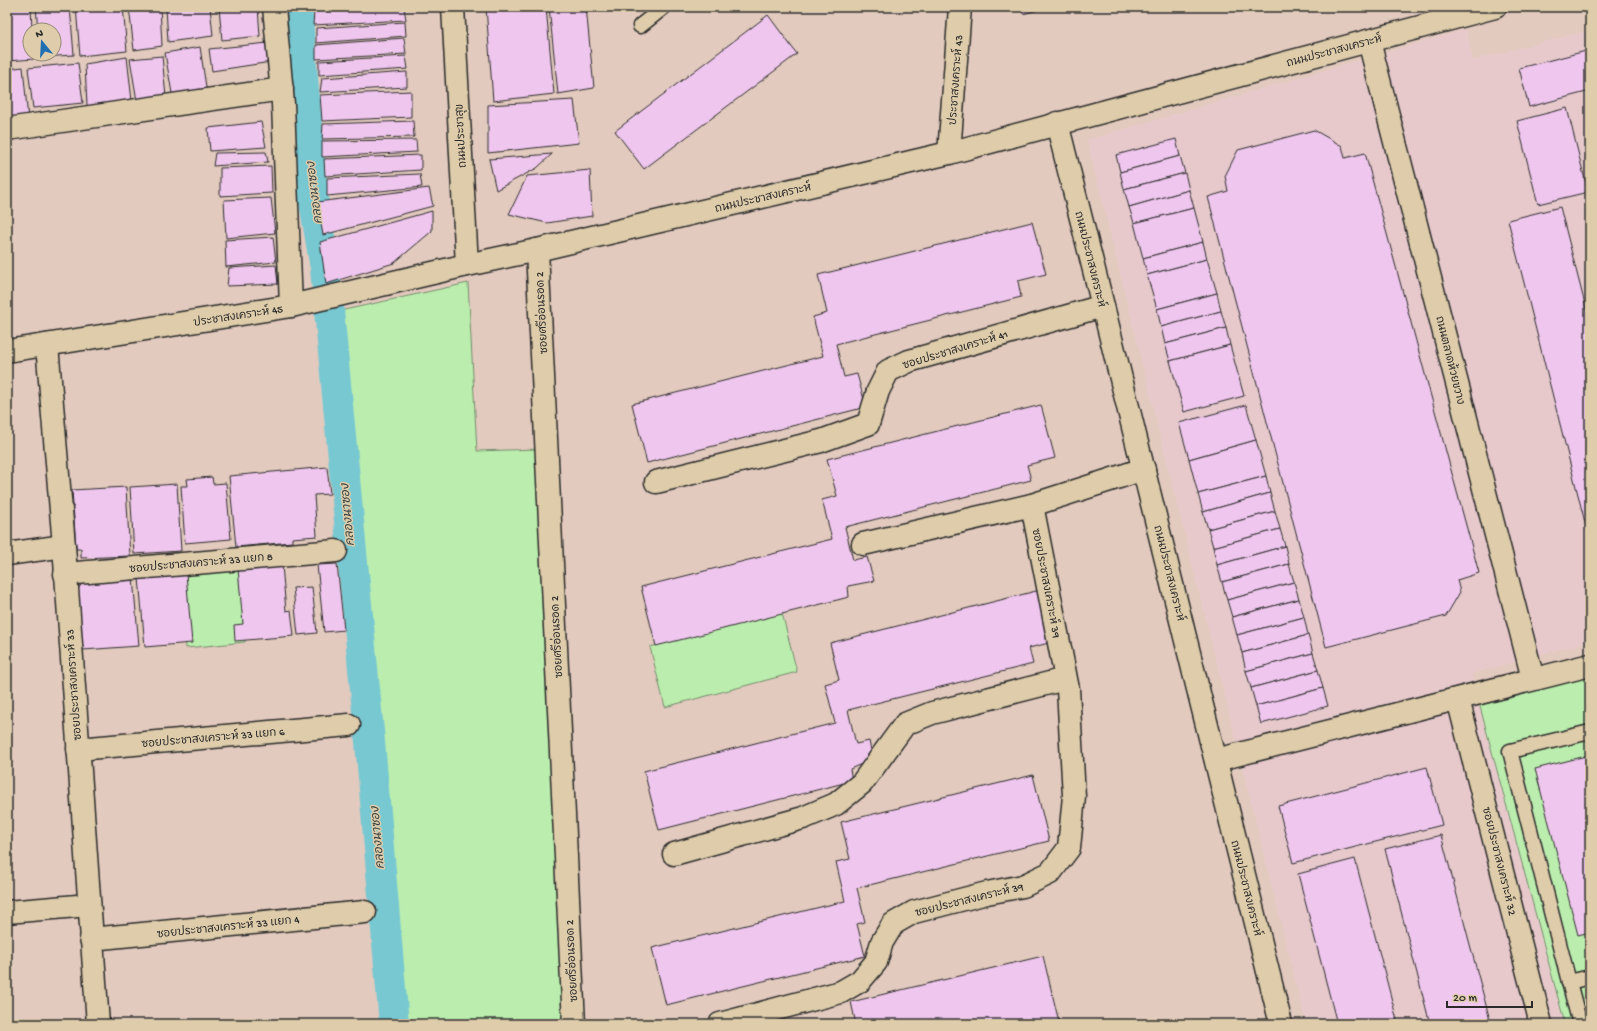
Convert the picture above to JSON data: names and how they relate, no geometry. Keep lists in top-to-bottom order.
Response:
{
  "streets": {
    "street": [
      "ถนนประชาสงเคราะห์",
      "ประชาสงเคราะห์ 43",
      "ถนนประชาสุข",
      "ซอยศรีอ่อนรอด 2",
      "ประชาสงเคราะห์ 45",
      "ซอยประชาสงเคราะห์ 41",
      "ถนนตลาดห้วยขวาง",
      "ซอยประชาสงเคราะห์ 33 แยก 8",
      "ซอยประชาสงเคราะห์ 39",
      "ซอยประชาสงเคราะห์ 33",
      "ซอยประชาสงเคราะห์ 33 แยก 6",
      "ซอยประชาสงเคราะห์ 32",
      "ซอยประชาสงเคราะห์ 33 แยก 4"
    ]
  },
  "crossings": [
    ["ถนนประชาสงเคราะห์", "ประชาสงเคราะห์ 43"],
    ["ถนนประชาสงเคราะห์", "ถนนประชาสุข"],
    ["ถนนประชาสงเคราะห์", "ซอยศรีอ่อนรอด 2"],
    ["ถนนประชาสงเคราะห์", "ประชาสงเคราะห์ 45"],
    ["ถนนประชาสงเคราะห์", "ซอยประชาสงเคราะห์ 41"],
    ["ถนนประชาสงเคราะห์", "ถนนตลาดห้วยขวาง"],
    ["ถนนประชาสุข", "ประชาสงเคราะห์ 45"],
    ["ประชาสงเคราะห์ 45", "ซอยประชาสงเคราะห์ 33"],
    ["ซอยประชาสงเคราะห์ 33 แยก 8", "ซอยประชาสงเคราะห์ 33"],
    ["ซอยประชาสงเคราะห์ 33", "ซอยประชาสงเคราะห์ 33 แยก 6"],
    ["ซอยประชาสงเคราะห์ 33", "ซอยประชาสงเคราะห์ 33 แยก 4"]
  ],
  "water": ["คลองนาซอง"],
  "scale_bar": "20 m",
  "north": "top"
}
